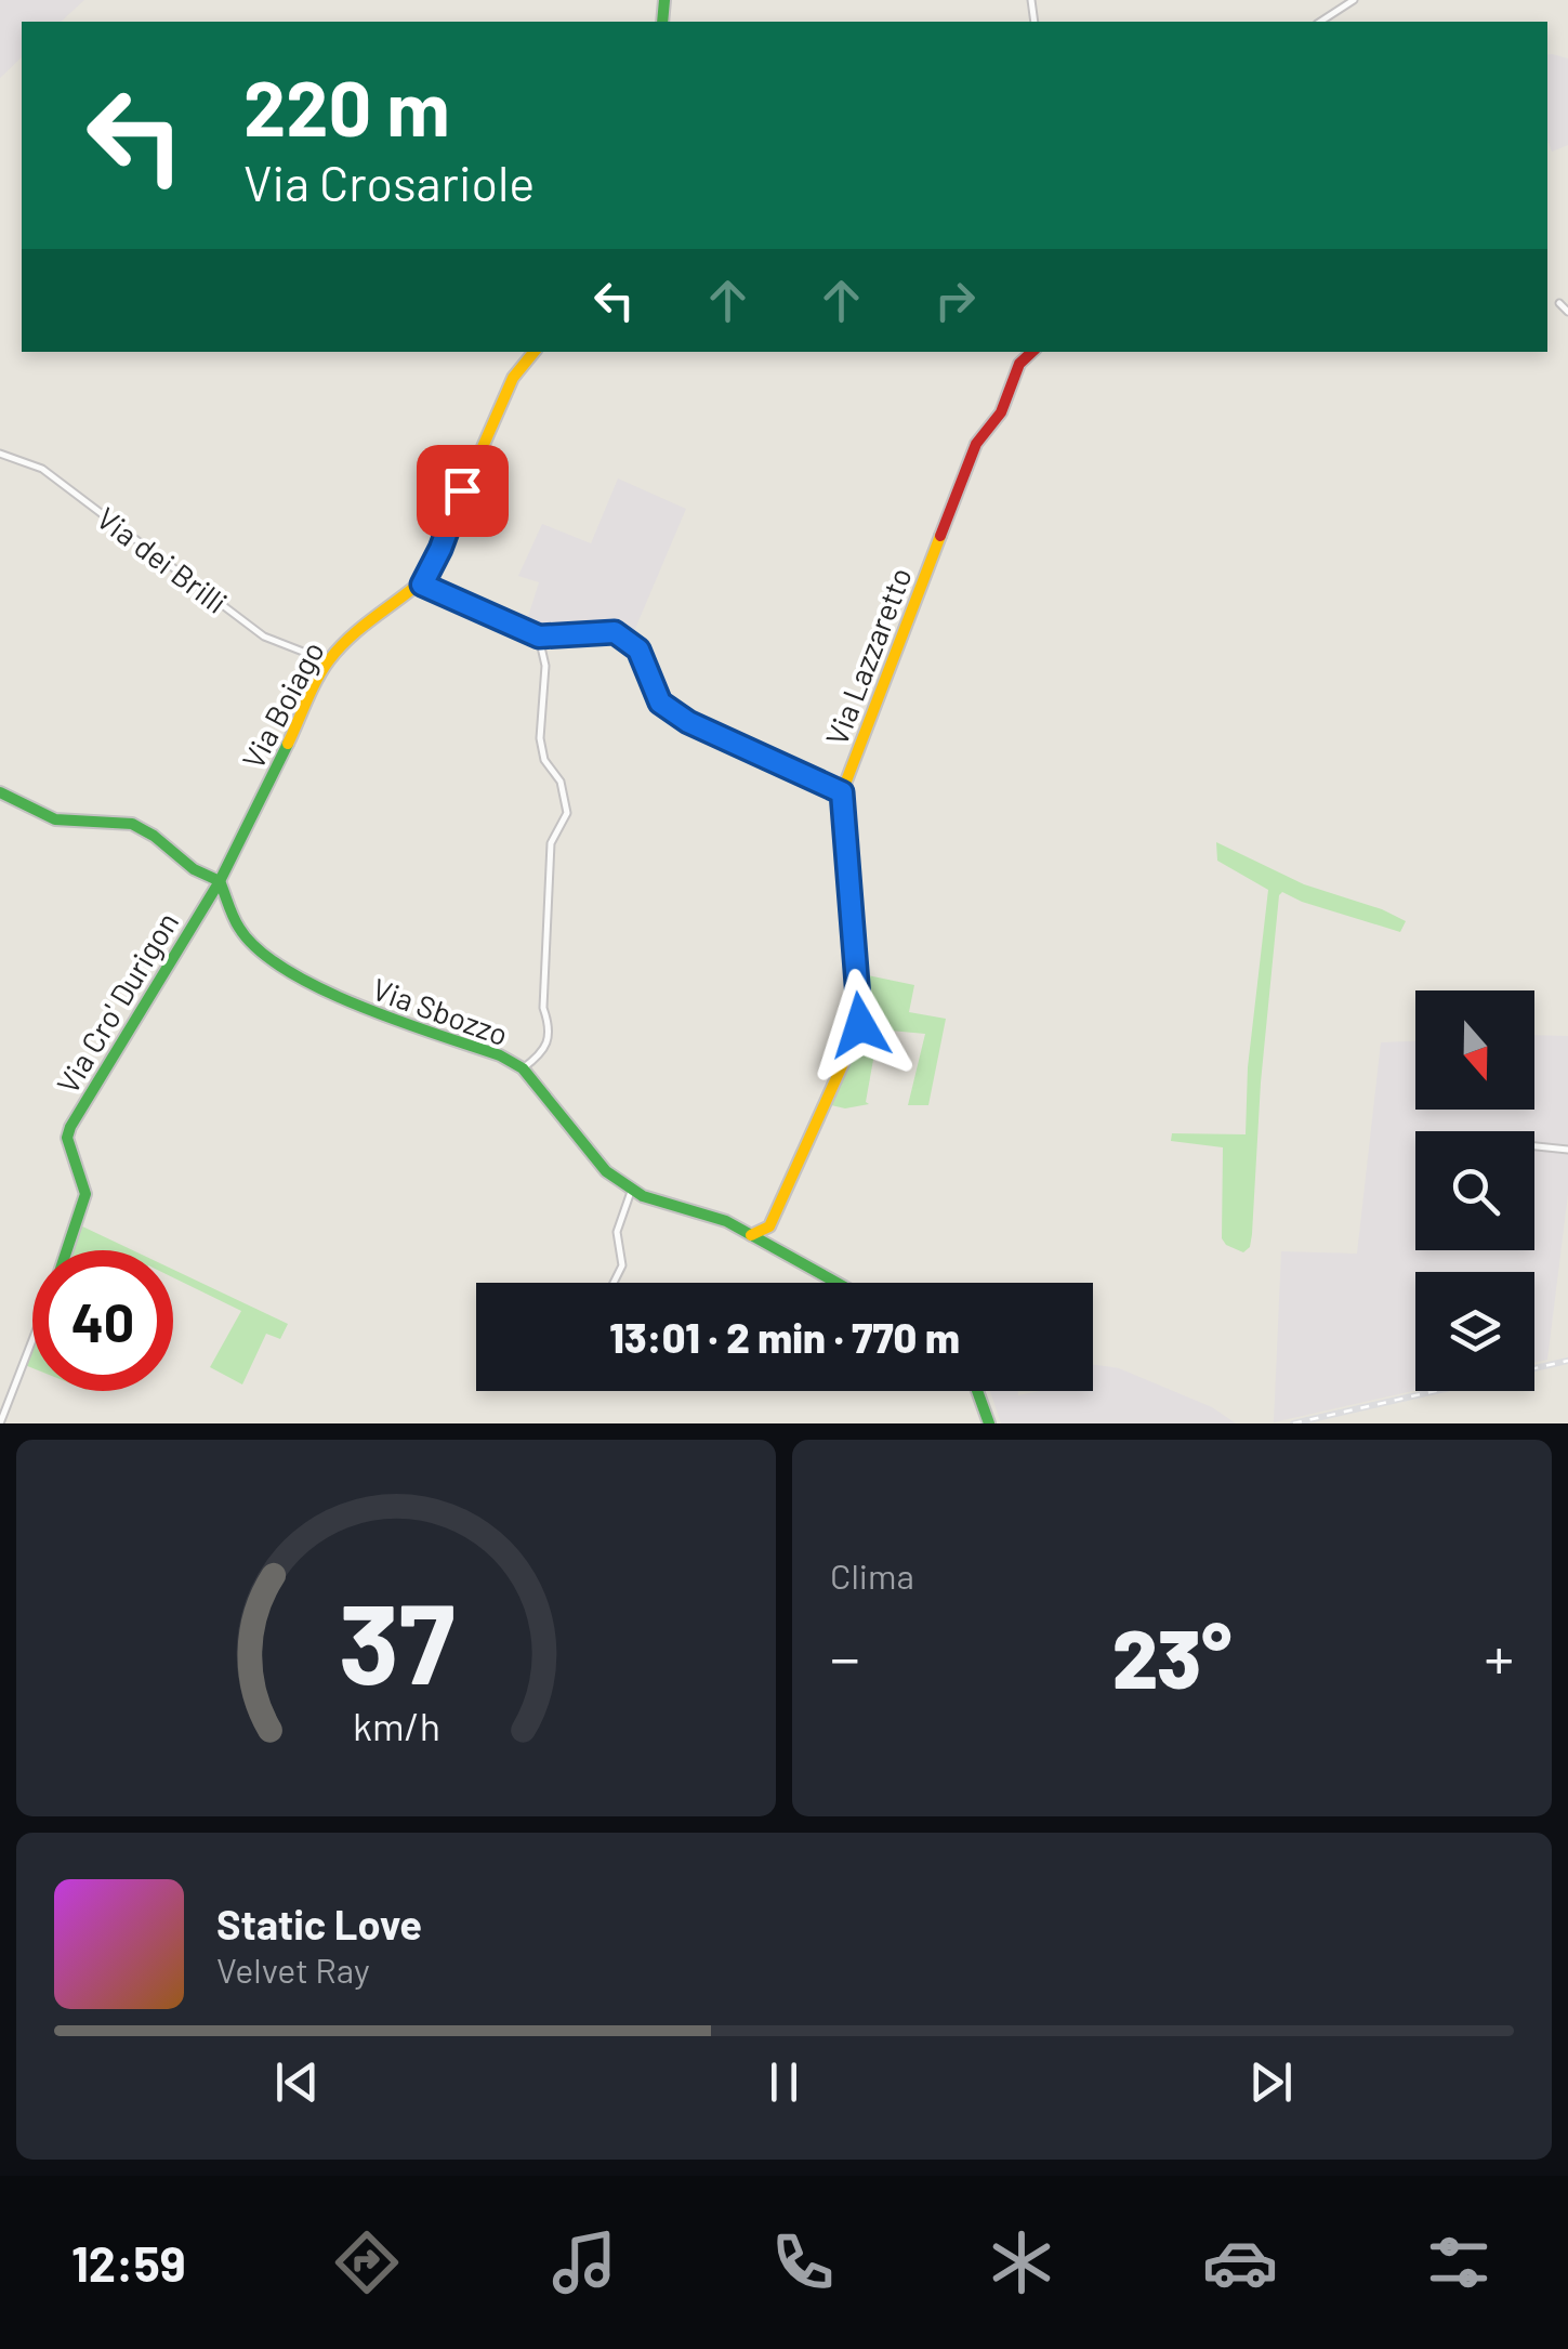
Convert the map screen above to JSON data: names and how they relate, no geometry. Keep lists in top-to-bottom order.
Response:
{
  "streets": {
    "street": [
      "Via dei Brilli",
      "Via Lazzaretto",
      "Via Boiago",
      "Via Cro' Durigon",
      "Via Sbozzo"
    ]
  },
  "crossings": [
    ["Via dei Brilli", "Via Boiago"],
    ["Via Boiago", "Via Cro' Durigon"],
    ["Via Boiago", "Via Sbozzo"],
    ["Via Cro' Durigon", "Via Sbozzo"]
  ],
  "north": "bottom",
  "page": {
    "turn": ["220 m", "Via Crosariole"],
    "limit": "40",
    "trip": "13:01 · 2 min · 770 m",
    "tile": "Clima",
    "heat": ["−", "23°", "+"],
    "song": ["Static Love", "Velvet Ray"],
    "tabs": "12:59",
    "gauge": ["37", "km/h"]
  }
}
